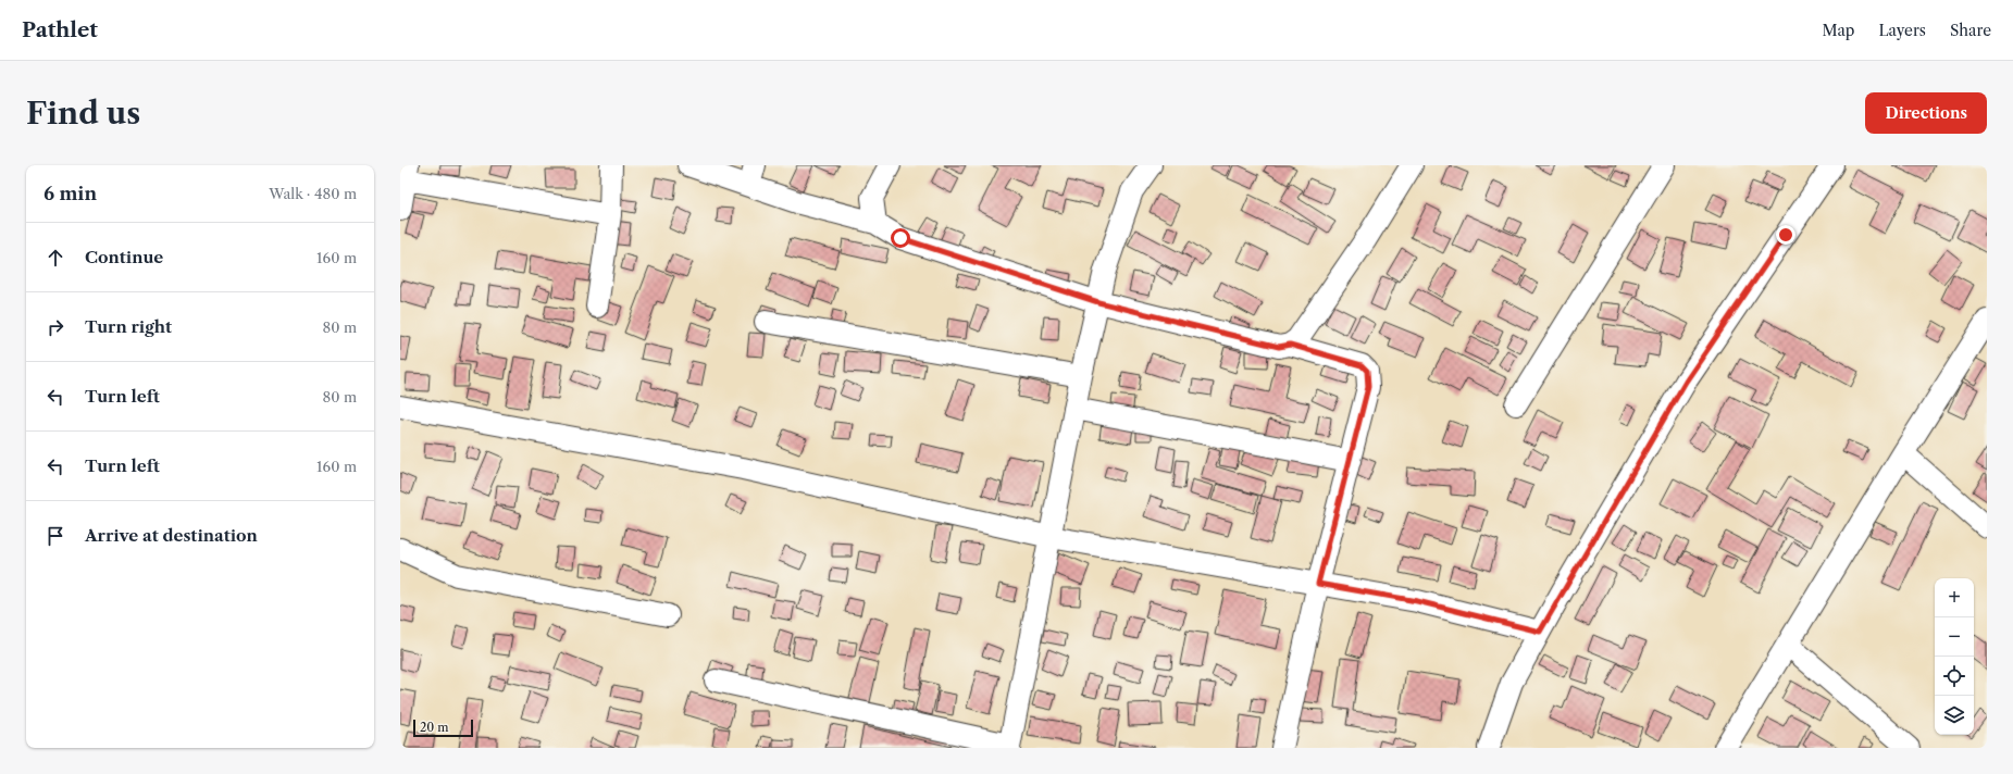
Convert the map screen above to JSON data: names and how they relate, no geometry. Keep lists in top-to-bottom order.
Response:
{
  "scale_bar": "20 m",
  "page": {
    "header": "Pathlet",
    "nav": ["Map", "Layers", "Share"],
    "buttons": "Directions",
    "title": "Find us",
    "heading": ["6 min", "Walk · 480 m"],
    "list": [
      ["Continue", "160 m"],
      ["Turn right", "80 m"],
      ["Turn left", "80 m"],
      ["Turn left", "160 m"],
      "Arrive at destination"
    ],
    "map_buttons": ["+", "−"],
    "scale": "20 m"
  }
}
